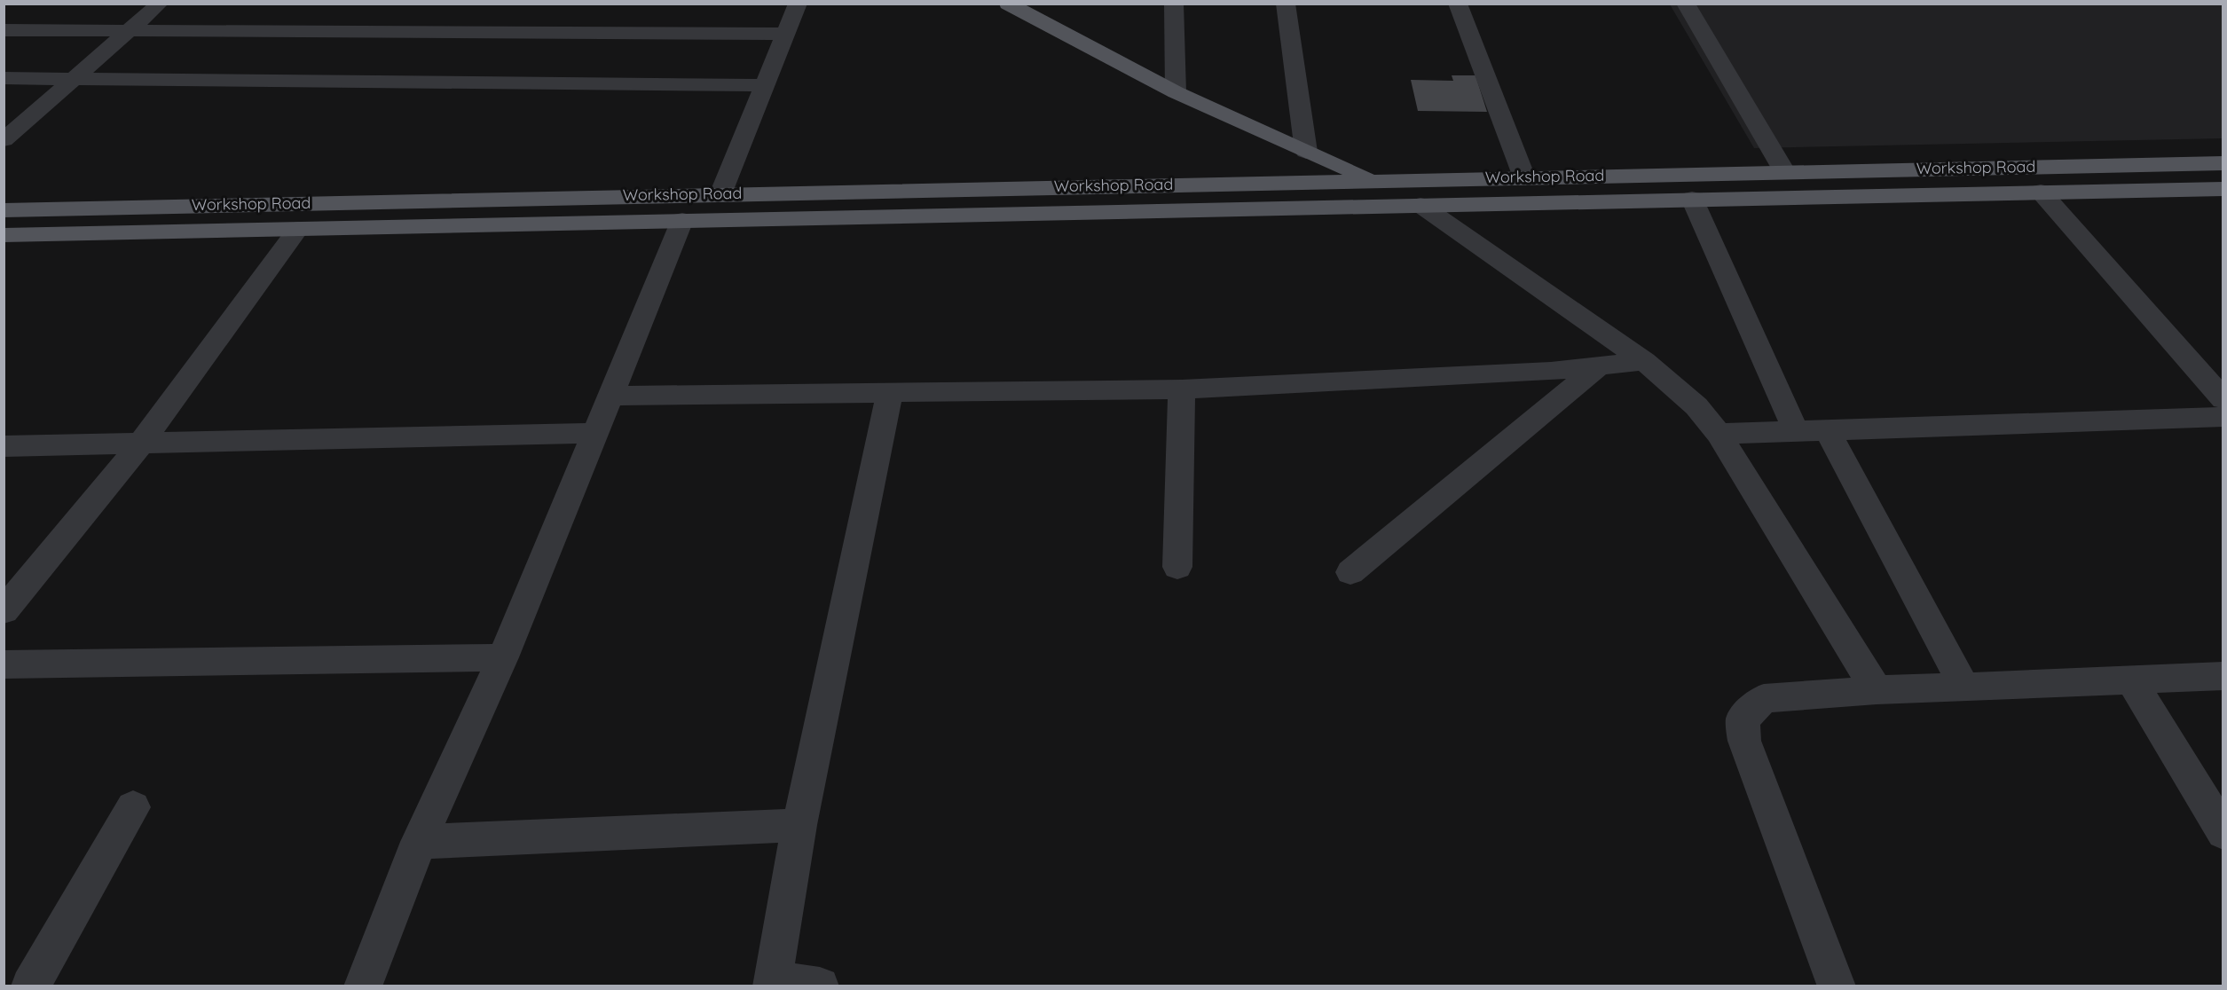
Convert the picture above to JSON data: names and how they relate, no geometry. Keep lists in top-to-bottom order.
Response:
{
  "streets": {
    "main road": ["Workshop Road"]
  }
}
